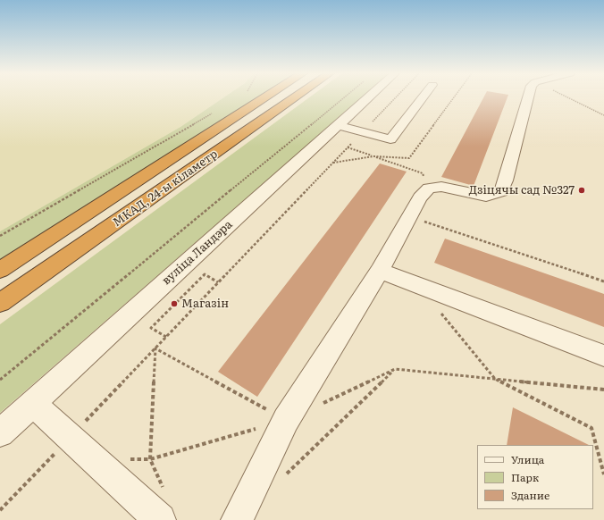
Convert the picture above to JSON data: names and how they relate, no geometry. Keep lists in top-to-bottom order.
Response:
{
  "streets": {
    "highway": ["МКАД, 24-ы кіламетр"],
    "street": ["вуліца Ландэра"]
  },
  "places": ["Дзіцячы сад №327", "Магазін"],
  "legend": ["Улица", "Парк", "Здание"]
}
